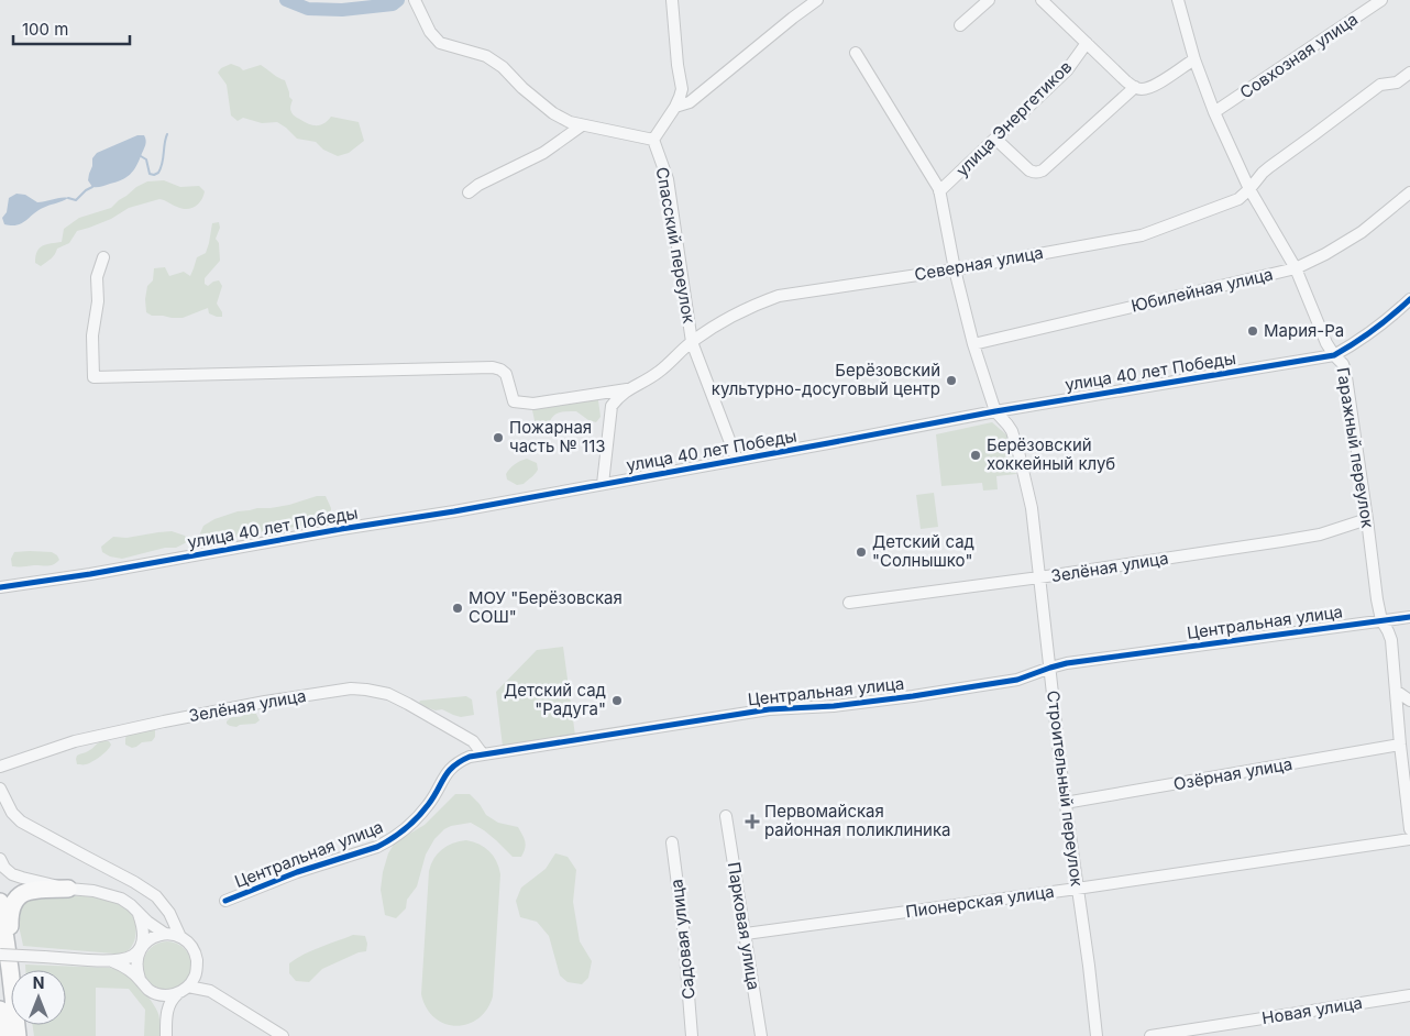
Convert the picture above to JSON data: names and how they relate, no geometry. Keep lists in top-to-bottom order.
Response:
{
  "streets": {
    "street": [
      "Совхозная улица",
      "улица Энергетиков",
      "Спасский переулок",
      "Северная улица",
      "Юбилейная улица",
      "улица 40 лет Победы",
      "Гаражный переулок",
      "Зелёная улица",
      "Центральная улица",
      "Озёрная улица",
      "Строительный переулок",
      "Пионерская улица",
      "Парковая улица",
      "Садовая улица",
      "Новая улица"
    ]
  },
  "crossings": [
    ["Совхозная улица", "Гаражный переулок"],
    ["улица Энергетиков", "Строительный переулок"],
    ["Спасский переулок", "Северная улица"],
    ["Спасский переулок", "улица 40 лет Победы"],
    ["Северная улица", "улица 40 лет Победы"],
    ["Северная улица", "Гаражный переулок"],
    ["Северная улица", "Строительный переулок"],
    ["Юбилейная улица", "Гаражный переулок"],
    ["Юбилейная улица", "Строительный переулок"],
    ["улица 40 лет Победы", "Гаражный переулок"],
    ["улица 40 лет Победы", "Строительный переулок"],
    ["Гаражный переулок", "Зелёная улица"],
    ["Гаражный переулок", "Центральная улица"],
    ["Гаражный переулок", "Озёрная улица"],
    ["Зелёная улица", "Центральная улица"],
    ["Зелёная улица", "Строительный переулок"],
    ["Центральная улица", "Строительный переулок"],
    ["Озёрная улица", "Строительный переулок"],
    ["Строительный переулок", "Пионерская улица"],
    ["Пионерская улица", "Парковая улица"]
  ],
  "places": {
    "other": [
      "Мария-Ра",
      "Берёзовский культурно-досуговый центр",
      "Пожарная часть № 113",
      "Берёзовский хоккейный клуб",
      "Детский сад \"Солнышко\"",
      "МОУ \"Берёзовская СОШ\"",
      "Детский сад \"Радуга\""
    ],
    "health": ["Первомайская районная поликлиника"]
  },
  "scale_bar": "100 m",
  "north": "top"
}
